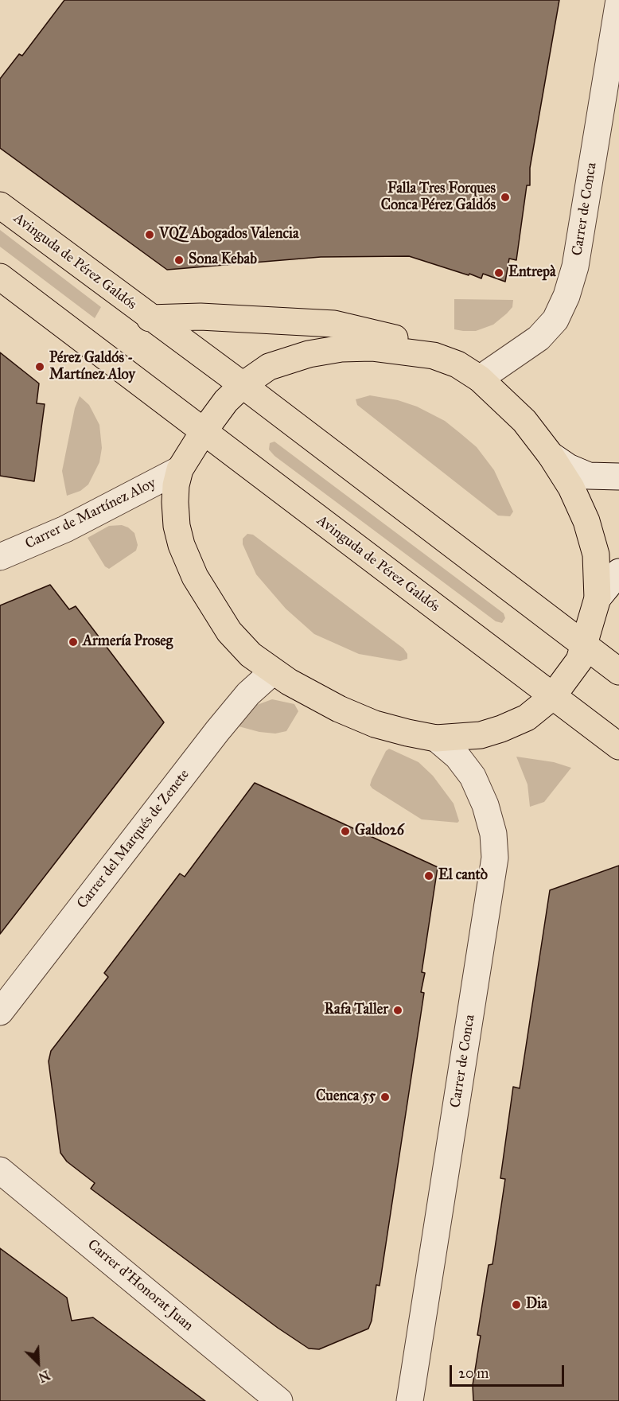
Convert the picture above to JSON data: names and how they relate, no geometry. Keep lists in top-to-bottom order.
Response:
{
  "streets": {
    "main road": ["Avinguda de Pérez Galdós"],
    "street": [
      "Carrer de Conca",
      "Carrer de Martínez Aloy",
      "Carrer del Marqués de Zenete",
      "Carrer d'Honorat Juan"
    ]
  },
  "crossings": [
    ["Carrer de Conca", "Avinguda de Pérez Galdós"],
    ["Avinguda de Pérez Galdós", "Carrer de Martínez Aloy"],
    ["Avinguda de Pérez Galdós", "Carrer del Marqués de Zenete"]
  ],
  "places": [
    "Falla Tres Forques Conca Pérez Galdós",
    "VQZ Abogados Valencia",
    "Sona Kebab",
    "Entrepà",
    "Pérez Galdós - Martínez Aloy",
    "Armería Proseg",
    "Galdo26",
    "El cantò",
    "Rafa Taller",
    "Cuenca 55",
    "Dia"
  ],
  "scale_bar": "20 m",
  "north": "bottom right"
}
